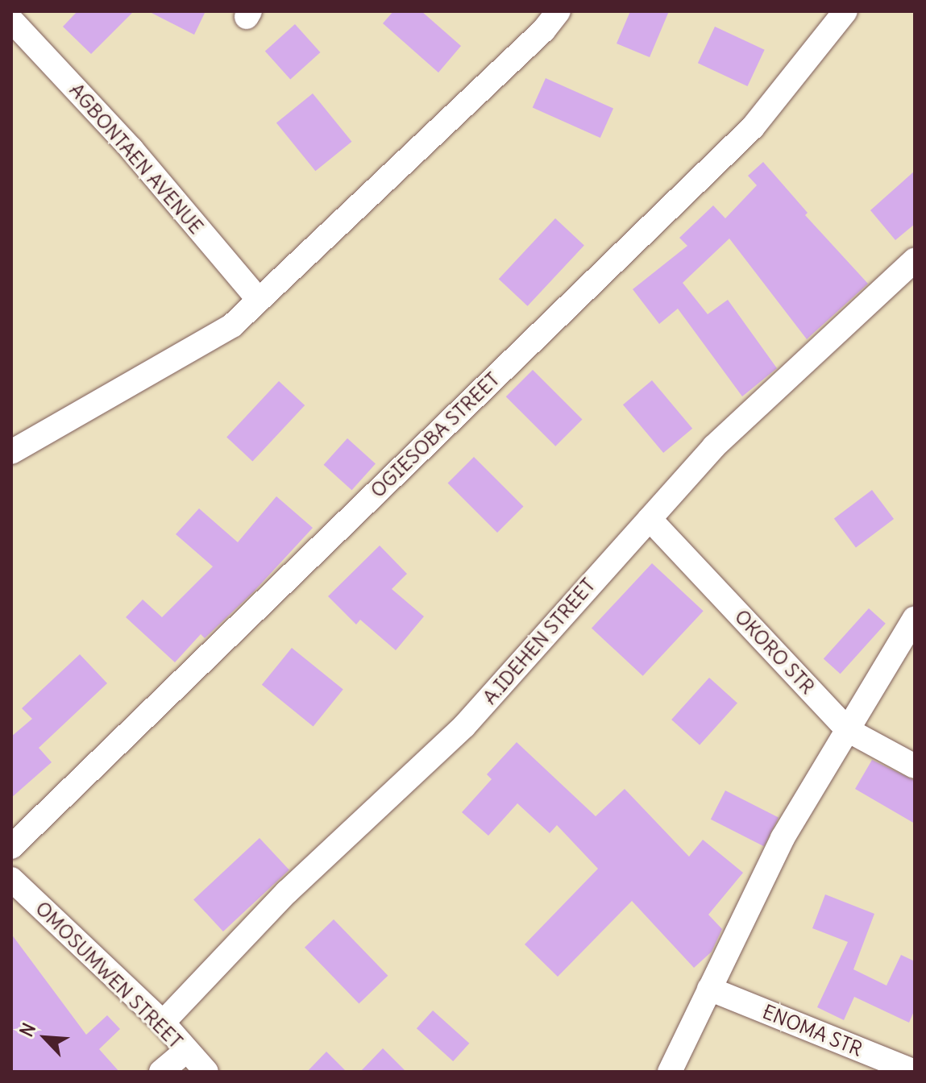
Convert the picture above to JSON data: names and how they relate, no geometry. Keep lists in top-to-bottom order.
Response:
{
  "streets": {
    "street": [
      "AGBONTAEN AVENUE",
      "OGIESOBA STREET",
      "A.IDEHEN STREET",
      "OKORO STR",
      "OMOSUMWEN STREET",
      "ENOMA STR"
    ]
  },
  "crossings": [
    ["A.IDEHEN STREET", "OKORO STR"],
    ["A.IDEHEN STREET", "OMOSUMWEN STREET"]
  ],
  "north": "top left"
}
